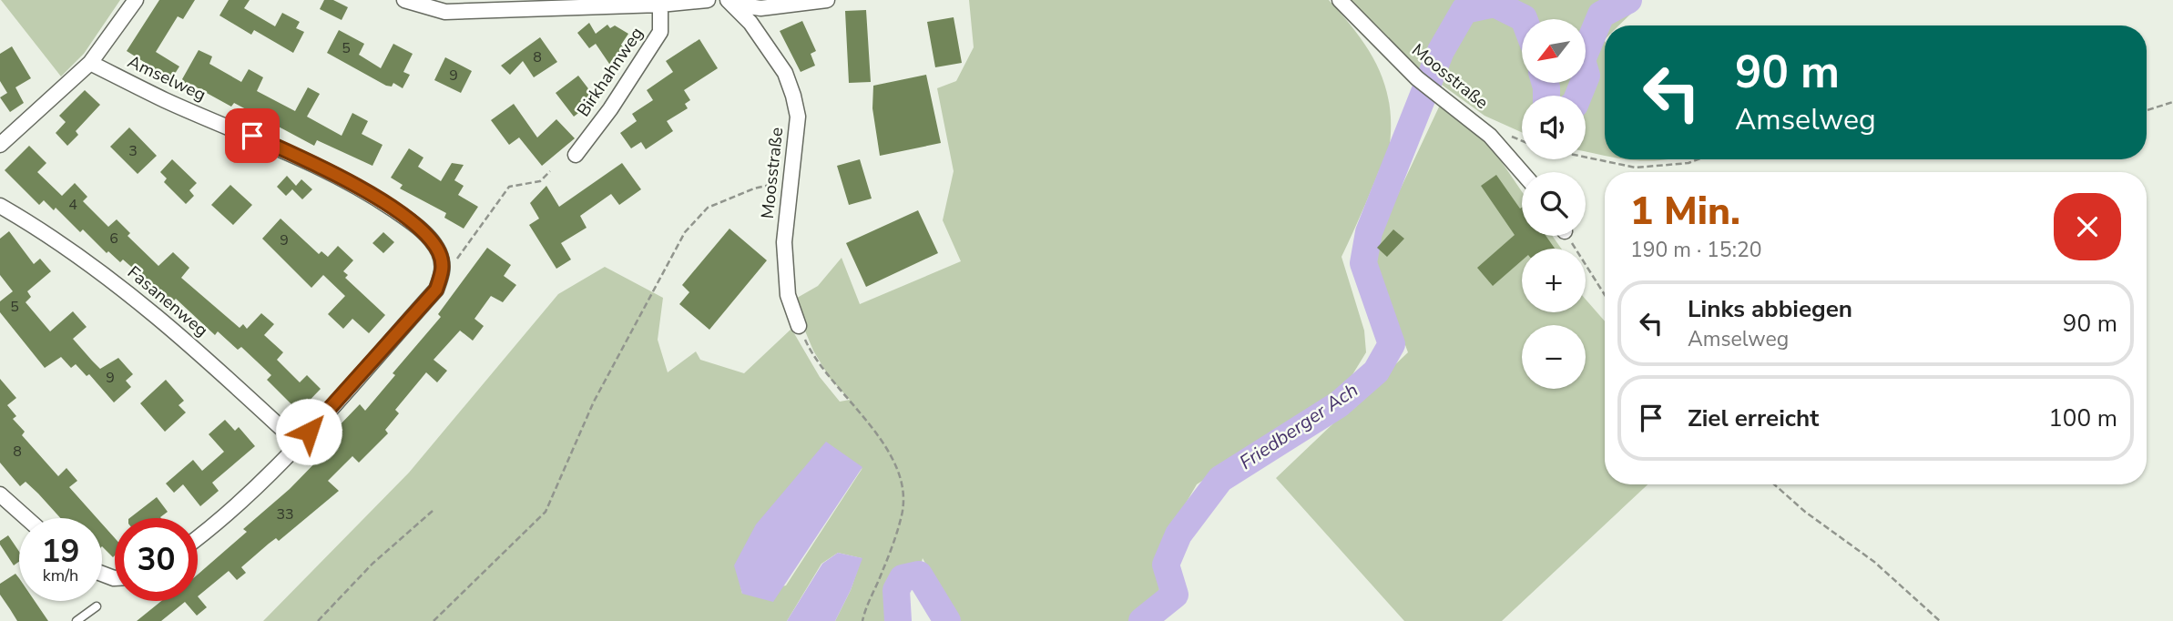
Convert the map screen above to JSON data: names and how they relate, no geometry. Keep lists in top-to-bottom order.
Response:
{
  "streets": {
    "street": [
      "Birkhahnweg",
      "Moosstraße",
      "Amselweg",
      "Fasanenweg"
    ]
  },
  "water": ["Friedberger Ach"],
  "house_numbers": [
    "5",
    "8",
    "9",
    "3",
    "4",
    "6",
    "9",
    "5",
    "9",
    "8",
    "33"
  ],
  "north": "bottom left",
  "page": {
    "map_buttons": ["+", "−"],
    "turn": ["90 m", "Amselweg"],
    "heading": ["1 Min.", "190 m · 15:20"],
    "list": [
      {
        "name": "Links abbiegen",
        "note": "Amselweg",
        "value": "90 m"
      },
      {
        "name": "Ziel erreicht",
        "value": "100 m"
      }
    ],
    "speed": "19 km/h",
    "limit": "30"
  }
}
